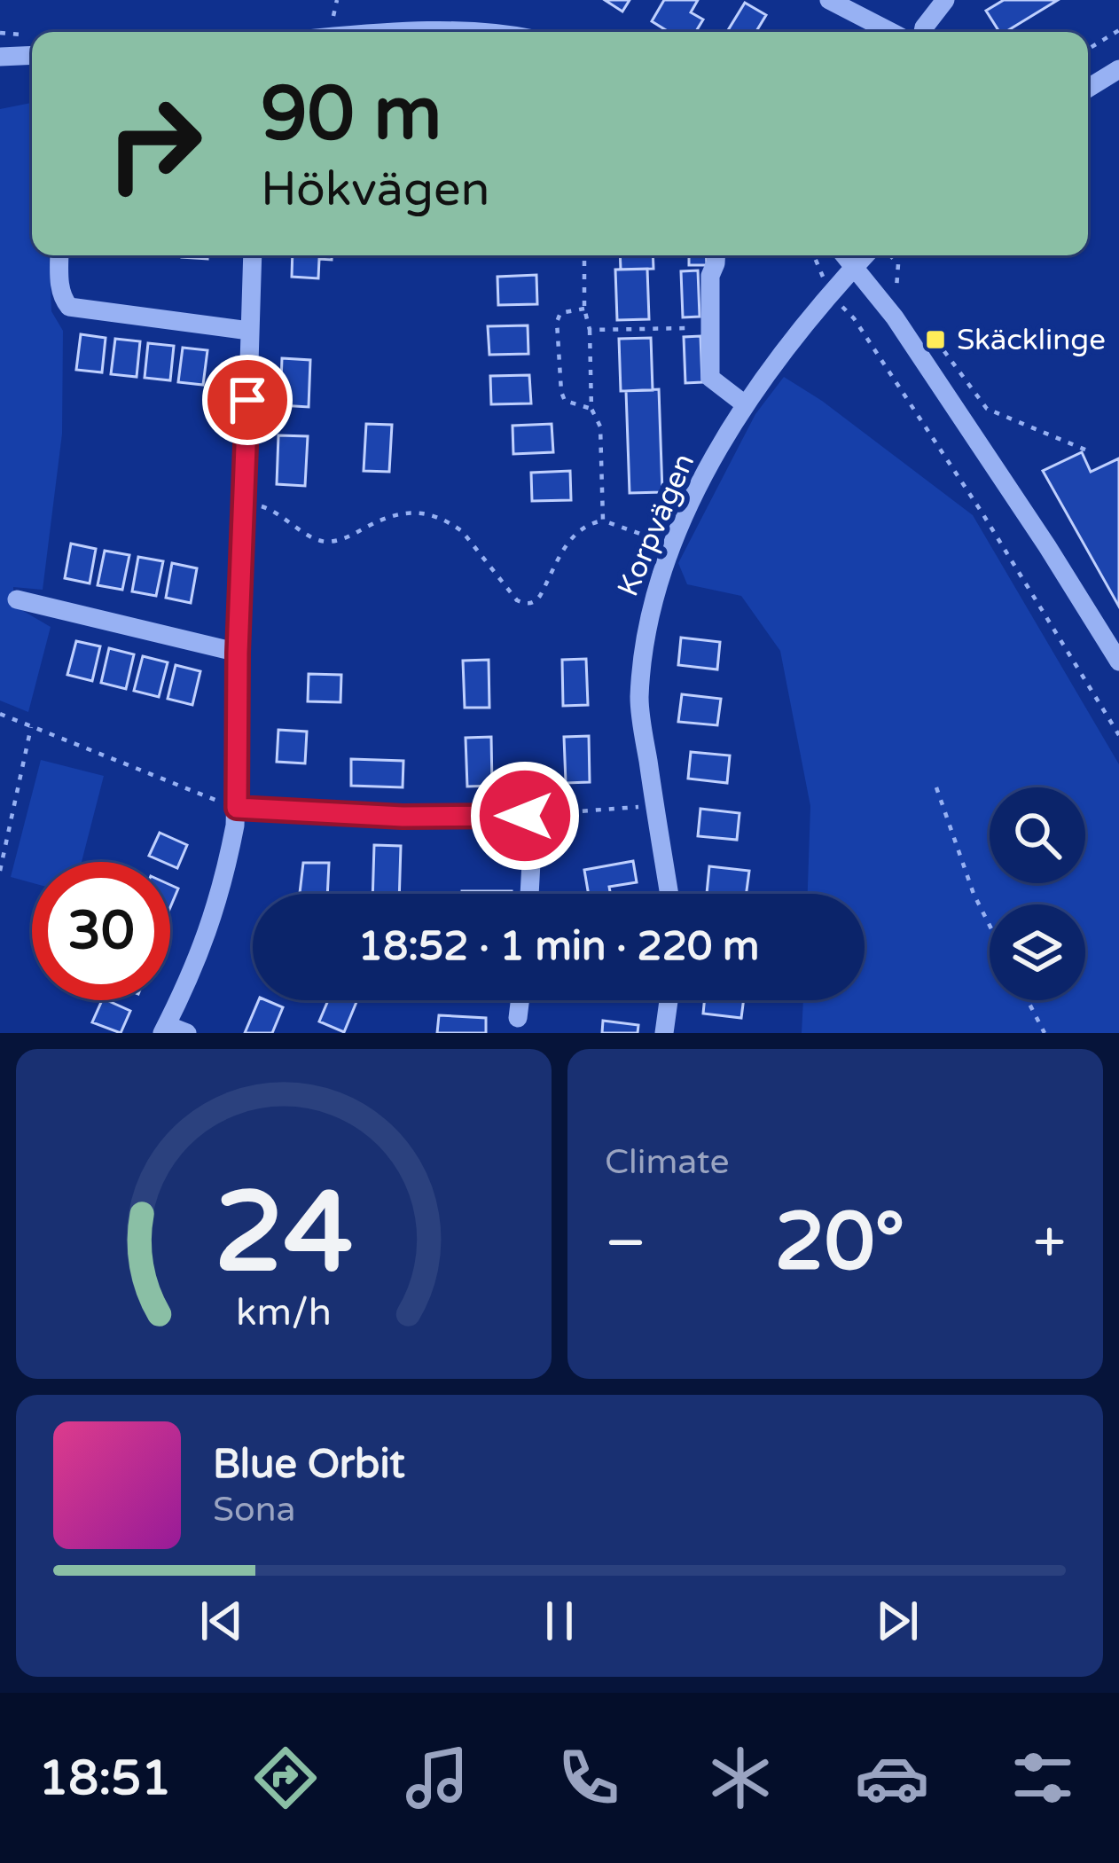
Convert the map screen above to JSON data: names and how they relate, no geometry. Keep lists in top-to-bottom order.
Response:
{
  "streets": {
    "street": ["Korpvägen"]
  },
  "places": {
    "transit": ["Skäcklinge"]
  },
  "page": {
    "turn": ["90 m", "Hökvägen"],
    "limit": "30",
    "trip": "18:52 · 1 min · 220 m",
    "tile": "Climate",
    "heat": ["−", "20°", "+"],
    "song": ["Blue Orbit", "Sona"],
    "tabs": "18:51",
    "gauge": ["24", "km/h"]
  }
}
